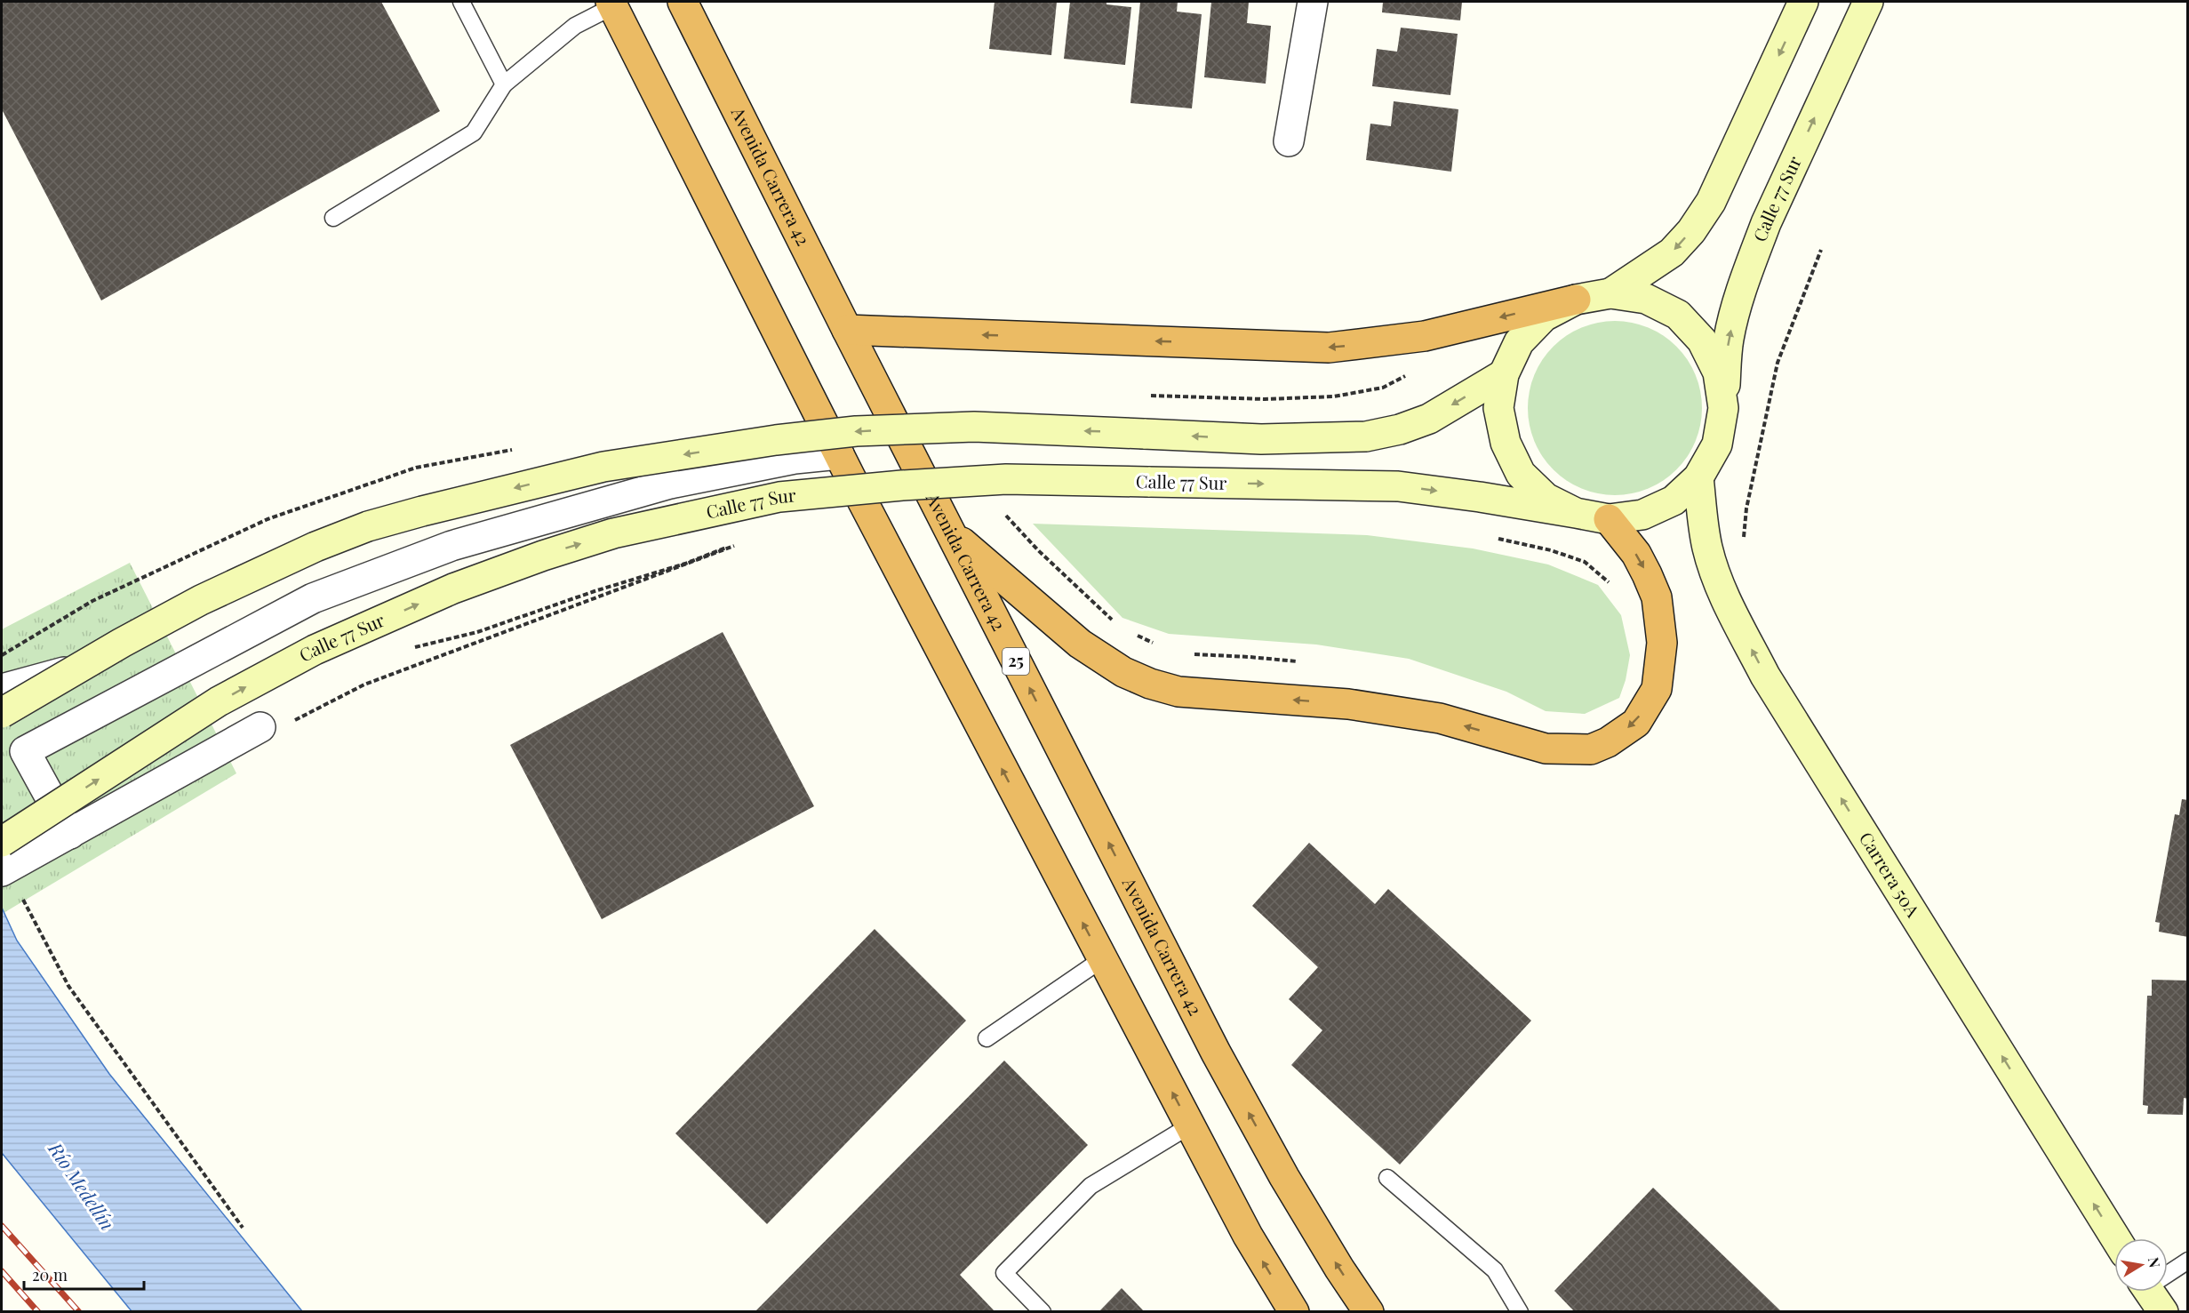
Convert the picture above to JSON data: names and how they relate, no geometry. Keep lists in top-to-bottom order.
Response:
{
  "streets": {
    "highway": ["Avenida Carrera 42", "25"],
    "street": ["Calle 77 Sur", "Carrera 50A"]
  },
  "one_way": ["Carrera 50A"],
  "water": ["Río Medellín"],
  "scale_bar": "20 m",
  "north": "right"
}
